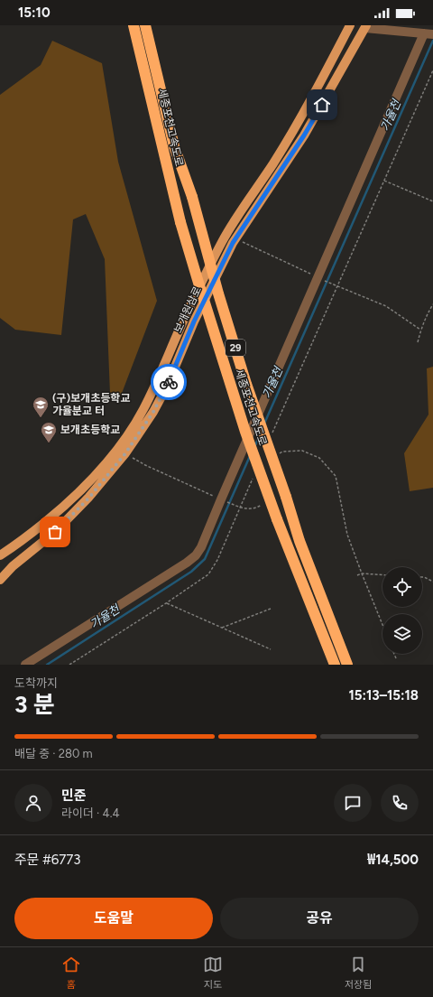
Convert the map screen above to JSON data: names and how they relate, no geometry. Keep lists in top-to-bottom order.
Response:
{
  "streets": {
    "highway": ["세종포천고속도로", "29"],
    "main road": ["보개원삼로"]
  },
  "water": ["가율천"],
  "places": {
    "school or university": ["(구)보개초등학교 가율분교 터", "보개초등학교"]
  },
  "page": {
    "status": "15:10",
    "heading": ["3 분", "도착까지", "15:13–15:18"],
    "panel": [
      "민준",
      "라이더 · 4.4",
      "주문 #6773",
      "₩14,500"
    ],
    "bar": "배달 중 · 280 m",
    "buttons": ["도움말", "공유"],
    "tabs": ["홈", "지도", "저장됨"]
  }
}
